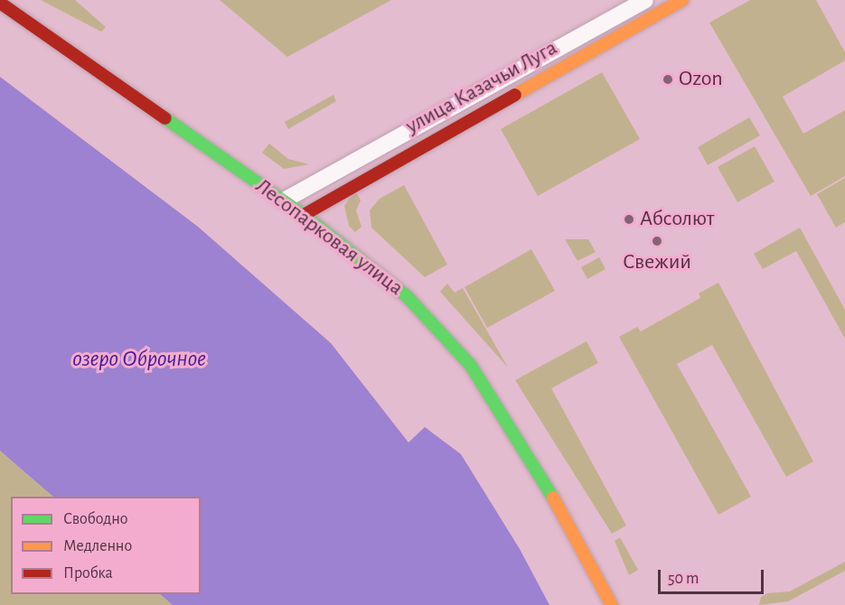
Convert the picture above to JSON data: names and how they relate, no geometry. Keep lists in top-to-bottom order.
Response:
{
  "streets": {
    "street": ["улица Казачьи Луга", "Лесопарковая улица"]
  },
  "crossings": [
    ["улица Казачьи Луга", "Лесопарковая улица"]
  ],
  "water": ["озеро Оброчное"],
  "places": ["Ozon", "Абсолют", "Свежий"],
  "legend": ["Свободно", "Медленно", "Пробка"],
  "scale_bar": "50 m"
}
